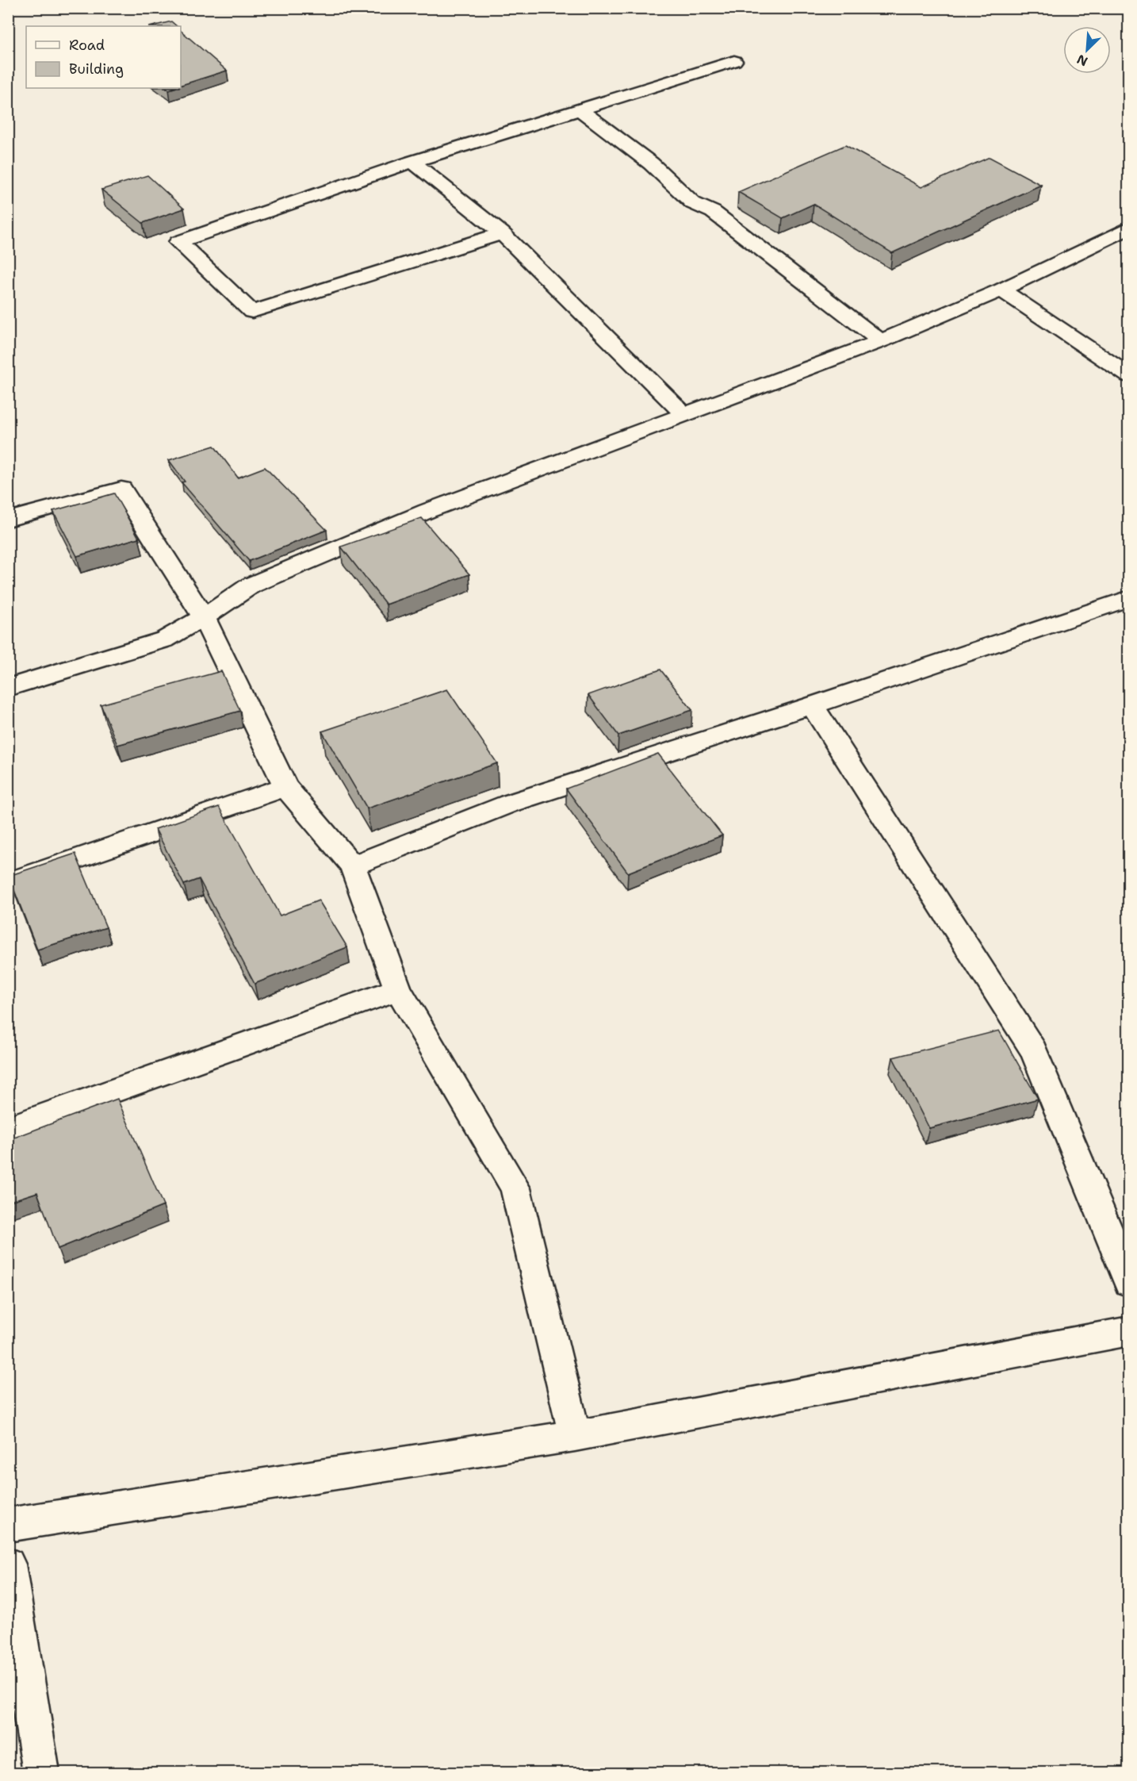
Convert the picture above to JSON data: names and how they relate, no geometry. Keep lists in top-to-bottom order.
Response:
{
  "legend": ["Road", "Building"],
  "north": "bottom left"
}
